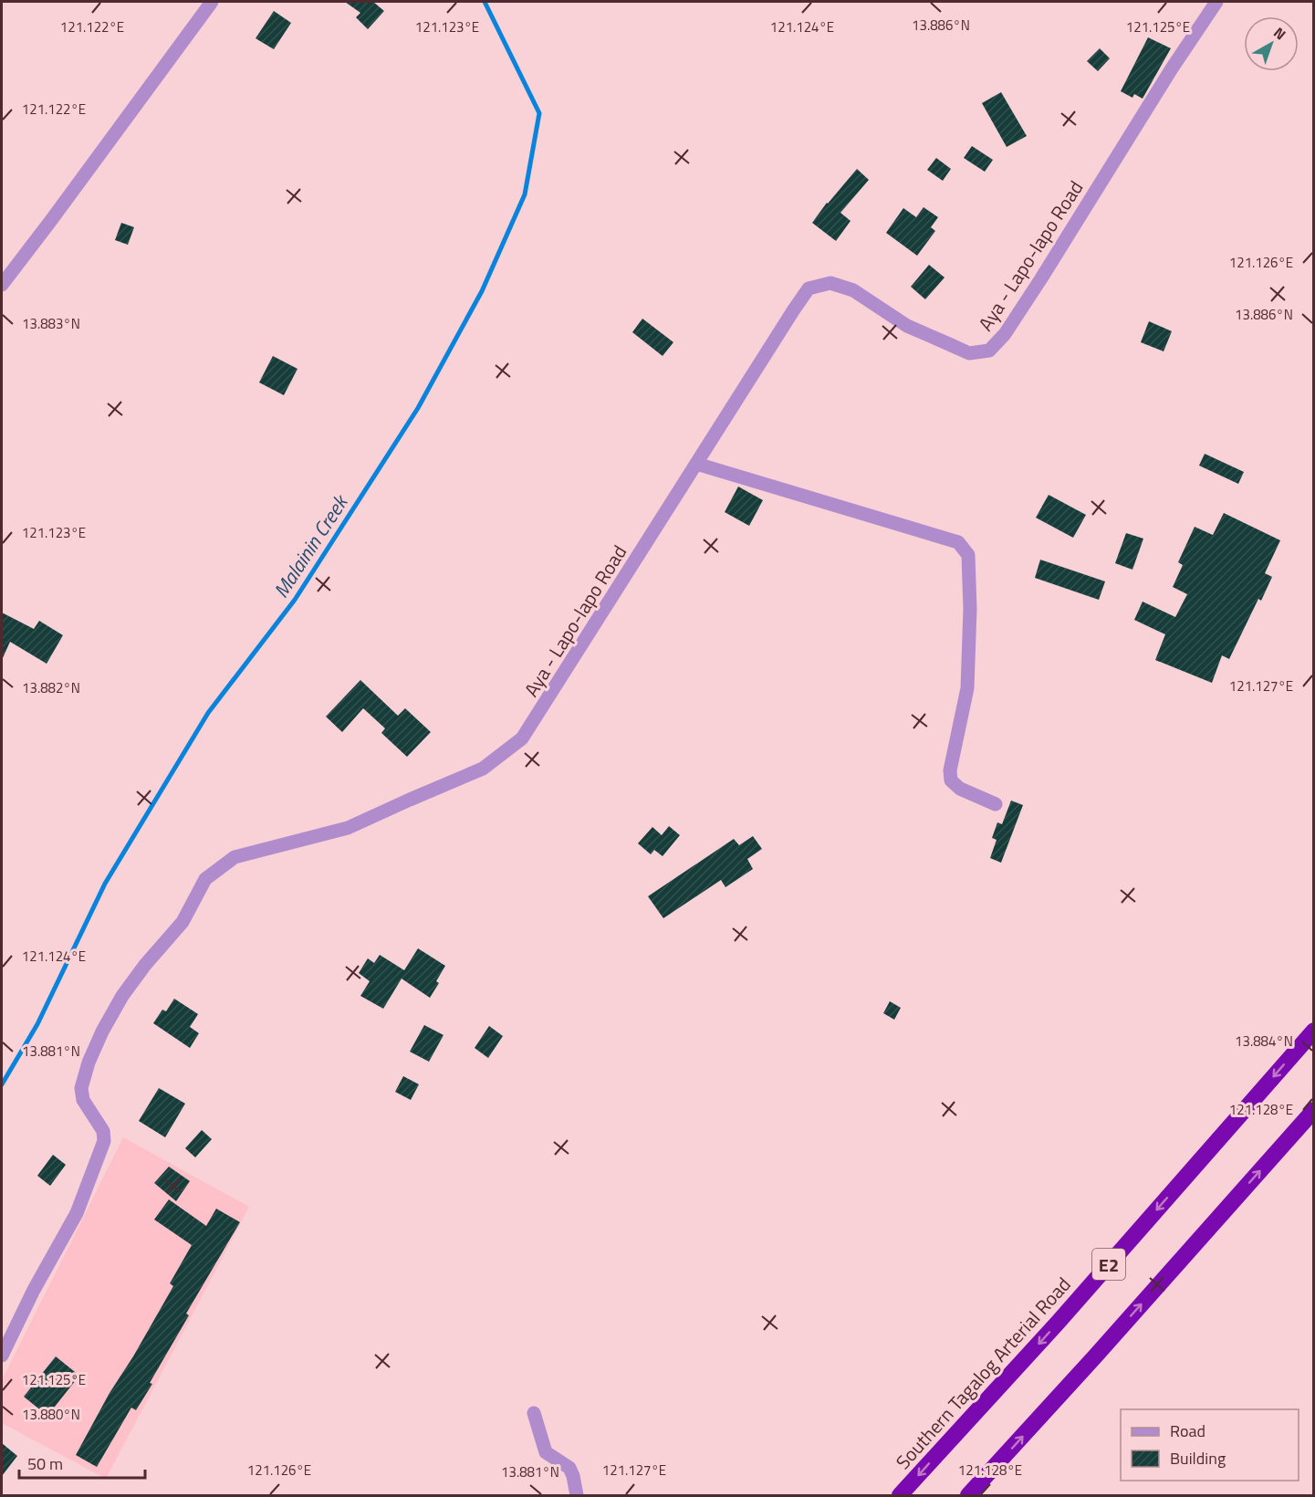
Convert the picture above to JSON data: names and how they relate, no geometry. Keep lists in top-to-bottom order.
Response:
{
  "streets": {
    "highway": ["E2", "Southern Tagalog Arterial Road"],
    "street": ["Aya - Lapo-lapo Road"]
  },
  "water": ["Malainin Creek"],
  "legend": ["Road", "Building"],
  "scale_bar": "50 m",
  "north": "top right",
  "coordinates": [
    "13.886°N",
    "121.122°E",
    "121.123°E",
    "121.124°E",
    "121.125°E",
    "121.126°E",
    "13.883°N",
    "121.127°E",
    "13.882°N",
    "13.884°N",
    "13.881°N",
    "121.128°E",
    "13.880°N"
  ]
}
